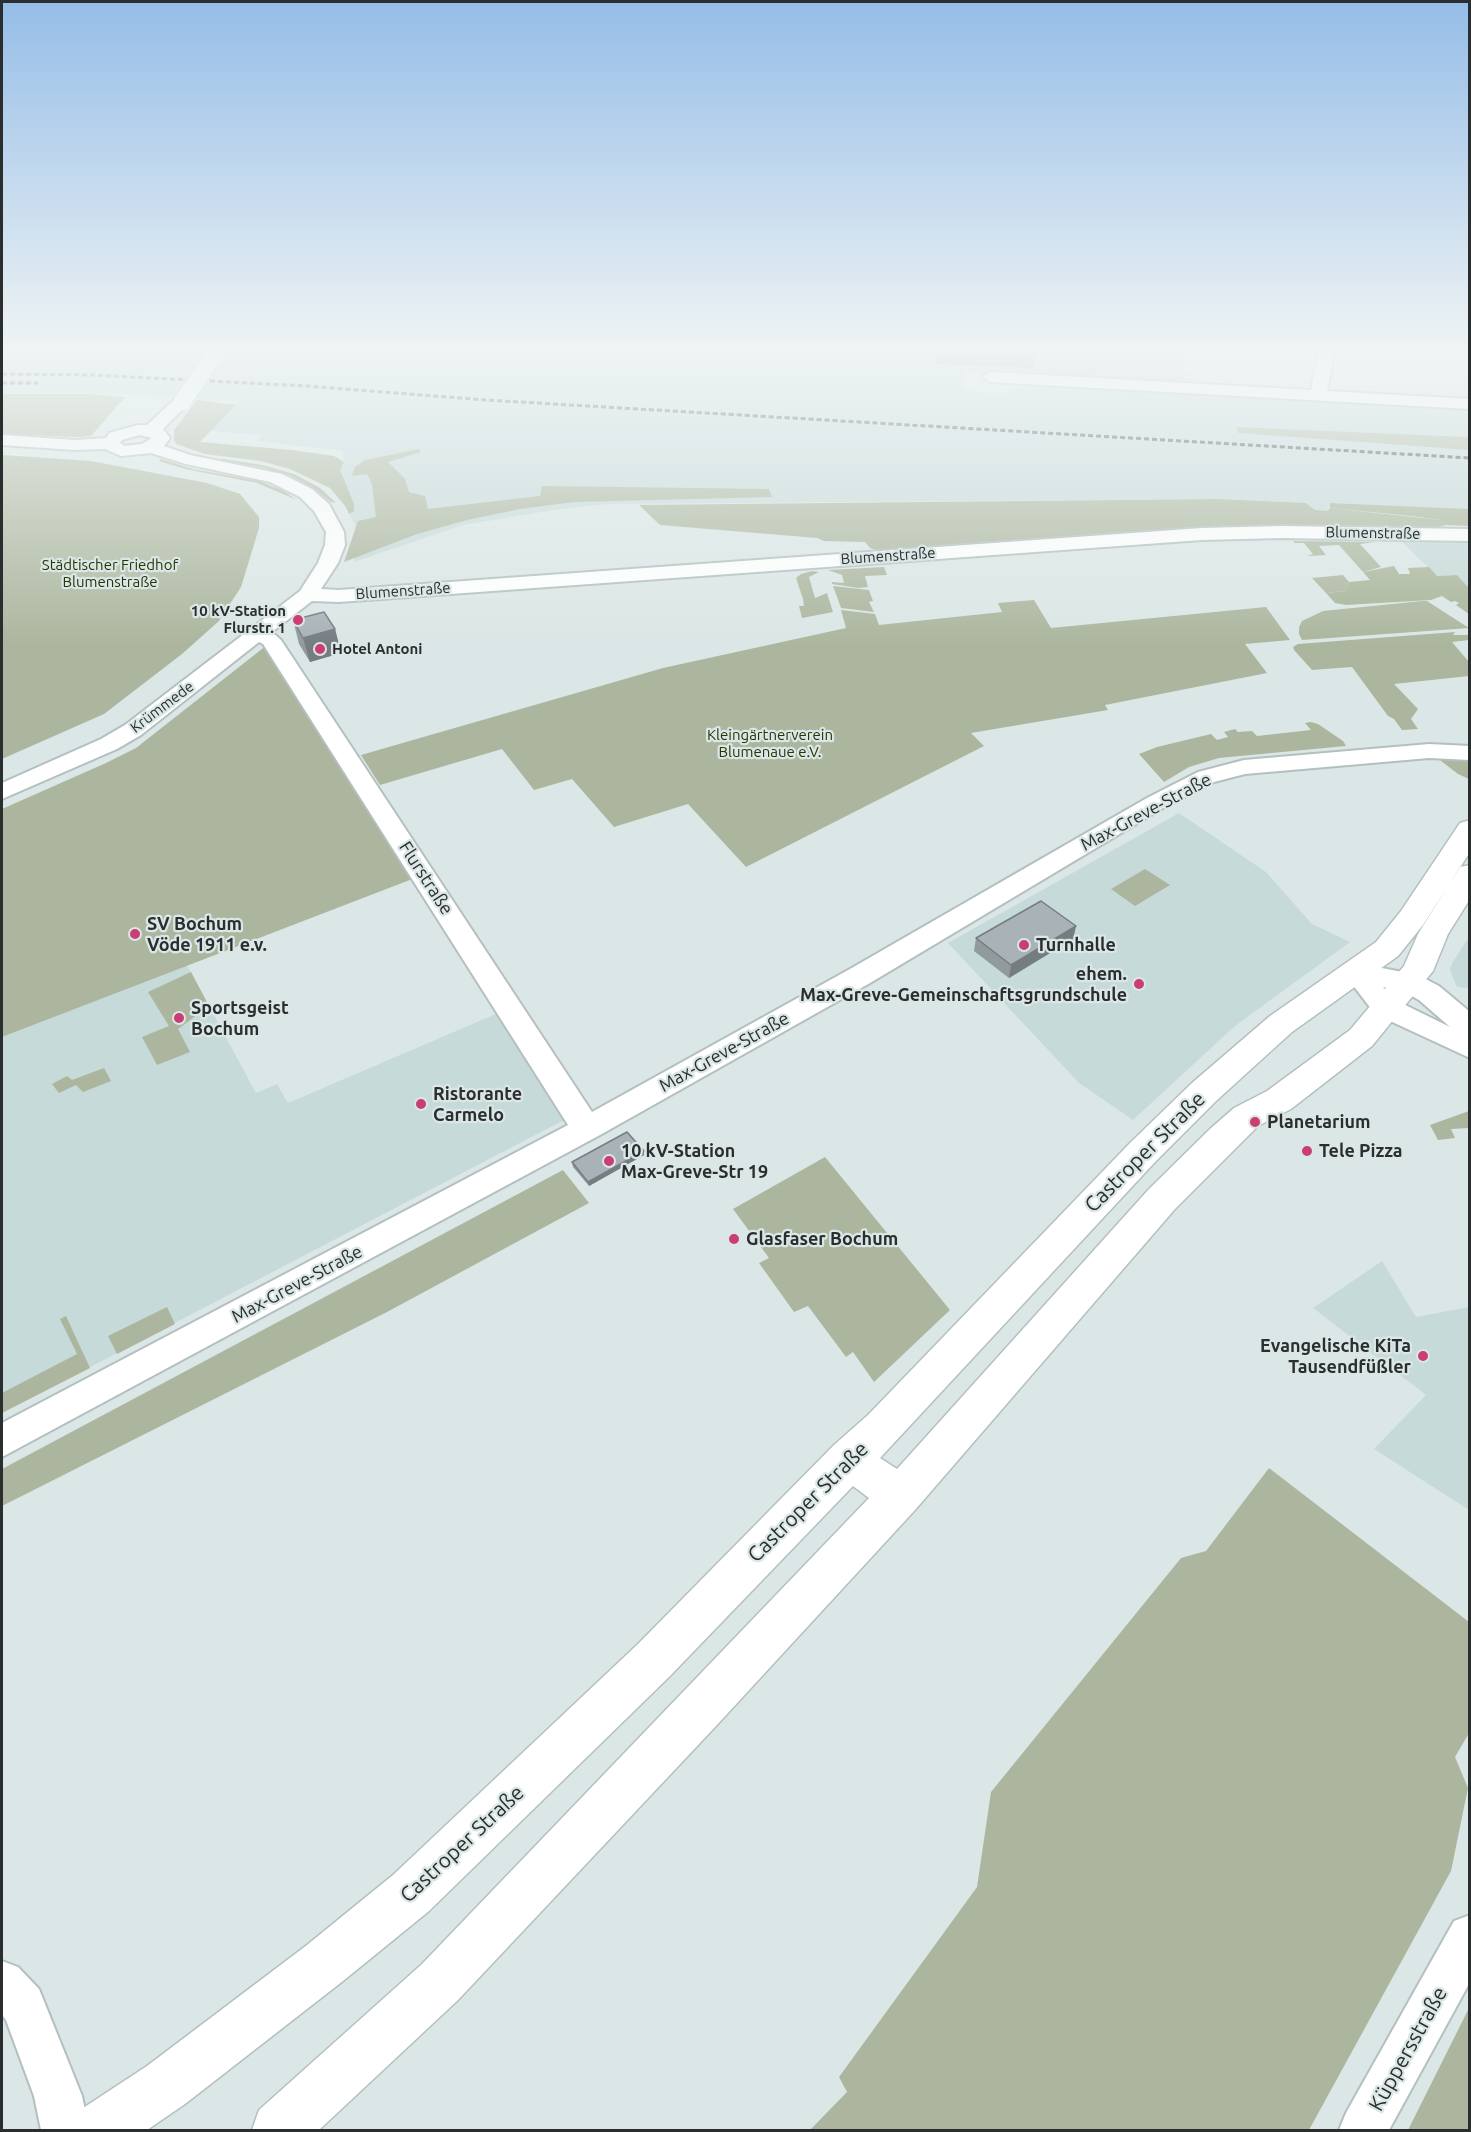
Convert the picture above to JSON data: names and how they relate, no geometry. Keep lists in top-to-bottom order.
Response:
{
  "streets": {
    "main road": ["Castroper Straße"],
    "street": [
      "Blumenstraße",
      "Krümmede",
      "Max-Greve-Straße",
      "Flurstraße",
      "Küppersstraße"
    ]
  },
  "crossings": [
    ["Blumenstraße", "Krümmede"],
    ["Krümmede", "Flurstraße"],
    ["Max-Greve-Straße", "Flurstraße"]
  ],
  "parks": ["Städtischer Friedhof Blumenstraße", "Kleingärtnerverein Blumenaue e.V."],
  "places": [
    "10 kV-Station Flurstr. 1",
    "Hotel Antoni",
    "SV Bochum Vöde 1911 e.v.",
    "Turnhalle",
    "ehem. Max-Greve-Gemeinschaftsgrundschule",
    "Sportsgeist Bochum",
    "Ristorante Carmelo",
    "Planetarium",
    "Tele Pizza",
    "10 kV-Station Max-Greve-Str 19",
    "Glasfaser Bochum",
    "Evangelische KiTa Tausendfüßler"
  ]
}
